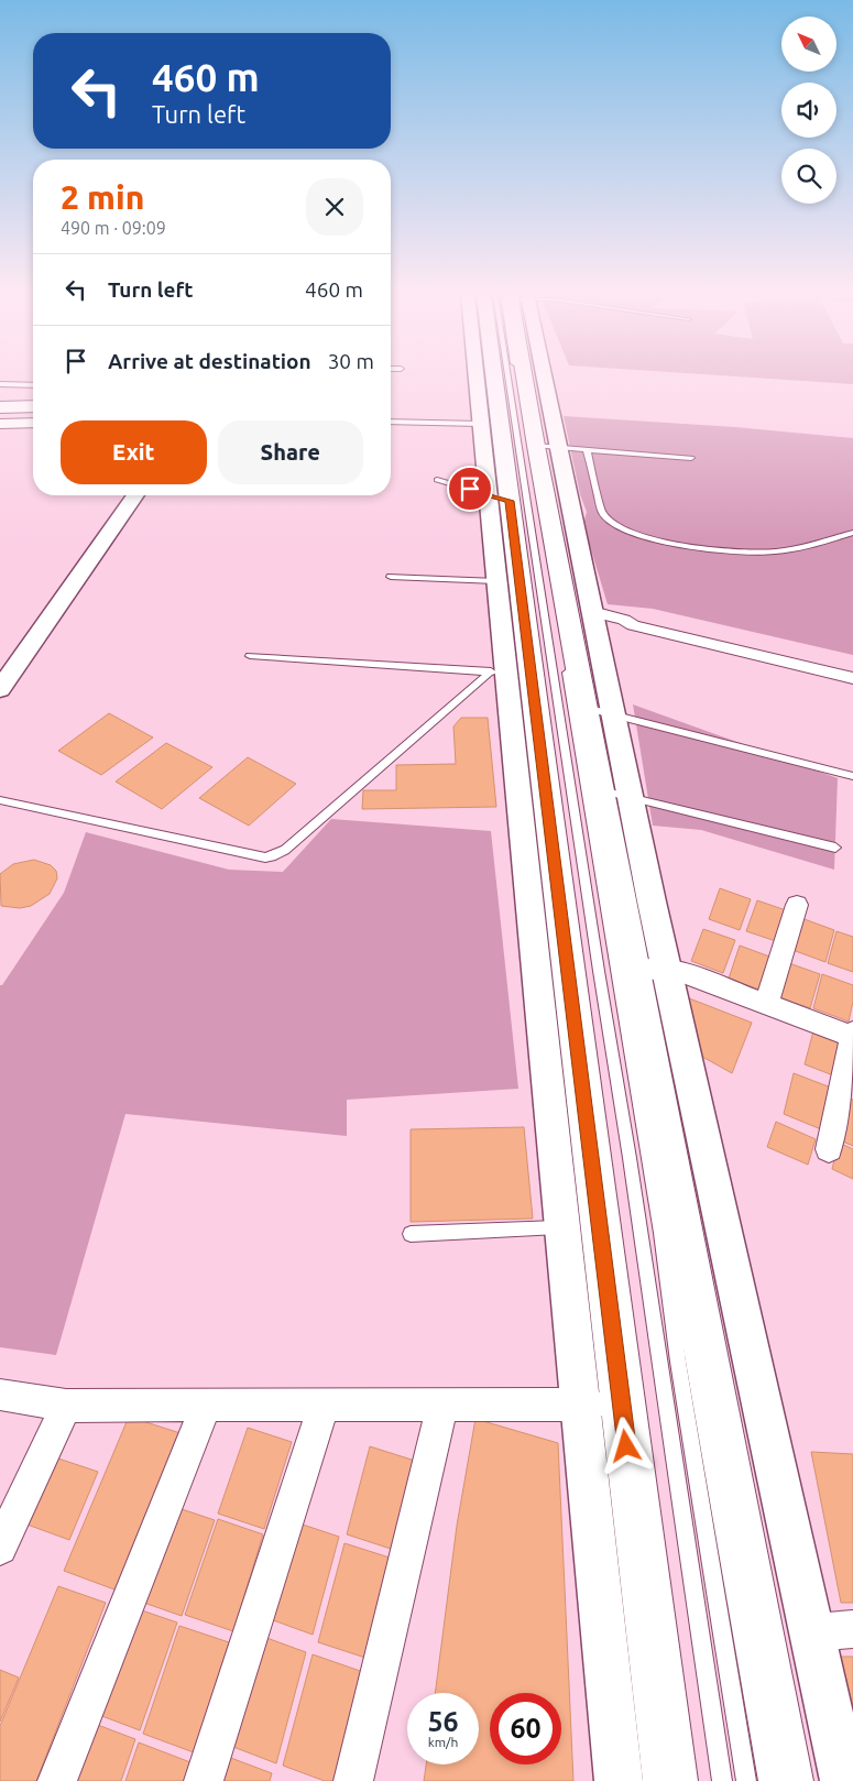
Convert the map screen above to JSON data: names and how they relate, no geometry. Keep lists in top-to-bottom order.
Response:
{
  "north": "top left",
  "page": {
    "turn": ["460 m", "Turn left"],
    "heading": ["2 min", "490 m · 09:09"],
    "list": [
      {
        "name": "Turn left",
        "value": "460 m"
      },
      {
        "name": "Arrive at destination",
        "value": "30 m"
      }
    ],
    "buttons": ["Exit", "Share"],
    "speed": "56 km/h",
    "limit": "60"
  }
}
